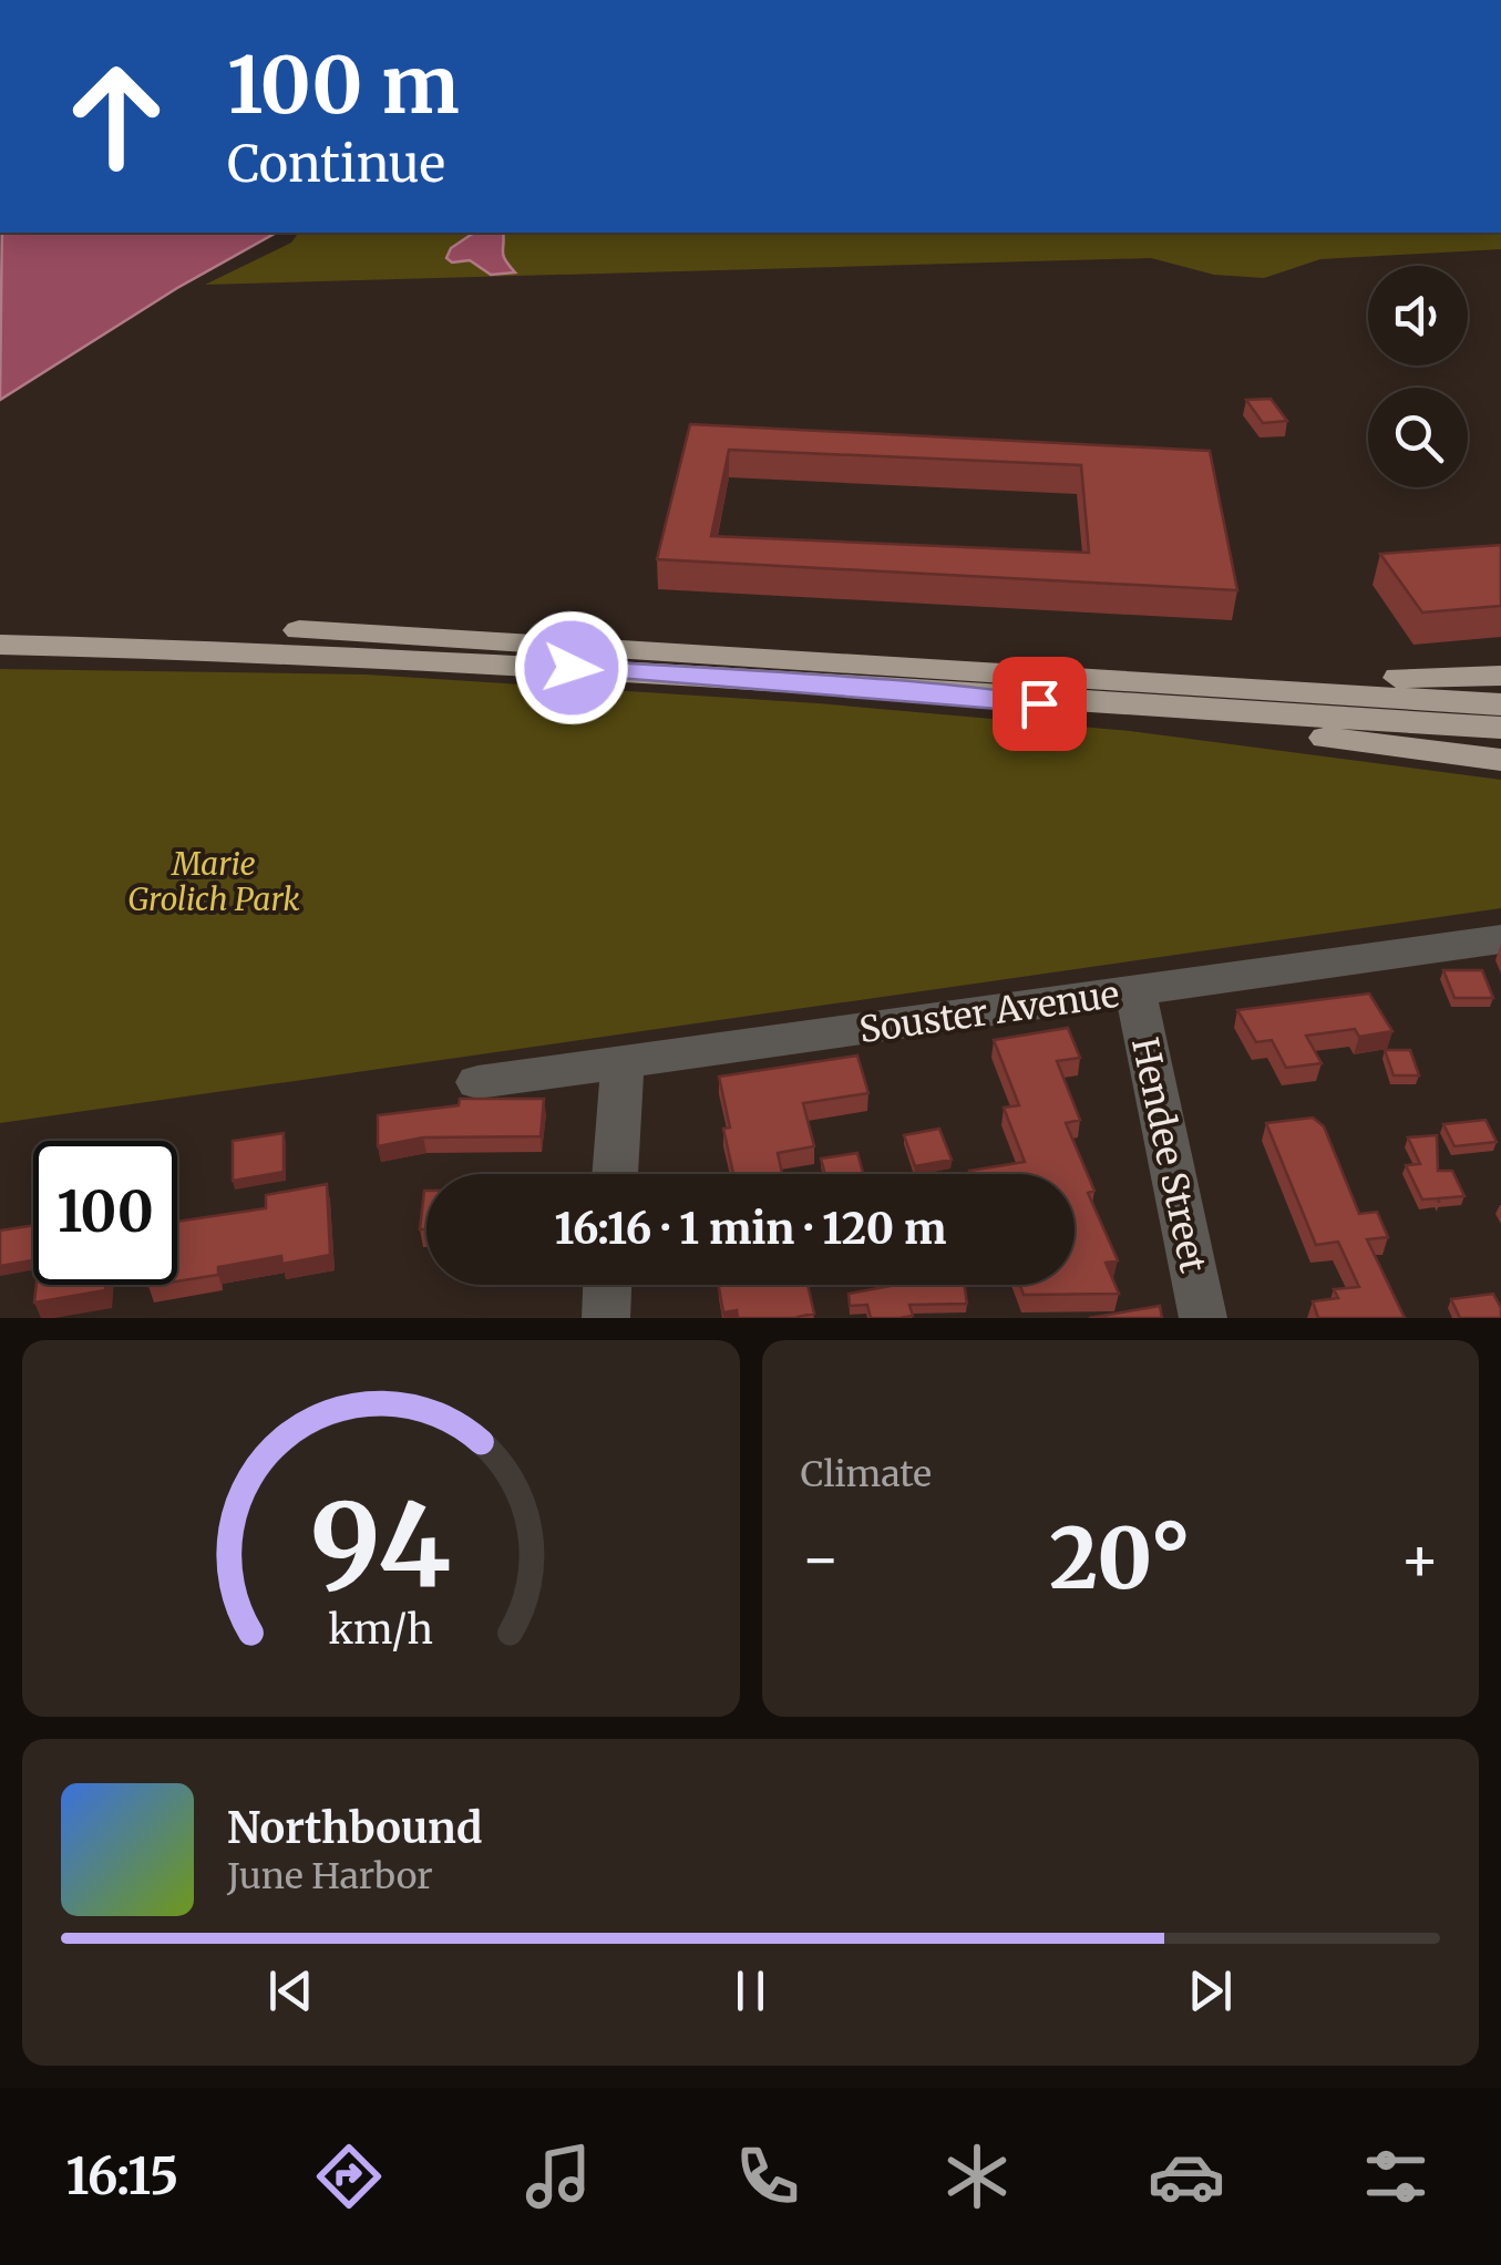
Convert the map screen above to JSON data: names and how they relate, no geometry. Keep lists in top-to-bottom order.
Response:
{
  "streets": {
    "street": ["Souster Avenue", "Hendee Street"]
  },
  "crossings": [
    ["Souster Avenue", "Hendee Street"]
  ],
  "parks": ["Marie Grolich Park"],
  "page": {
    "turn": ["100 m", "Continue"],
    "limit": "100",
    "trip": "16:16 · 1 min · 120 m",
    "tile": "Climate",
    "heat": ["−", "20°", "+"],
    "song": ["Northbound", "June Harbor"],
    "tabs": "16:15",
    "gauge": ["94", "km/h"]
  }
}
